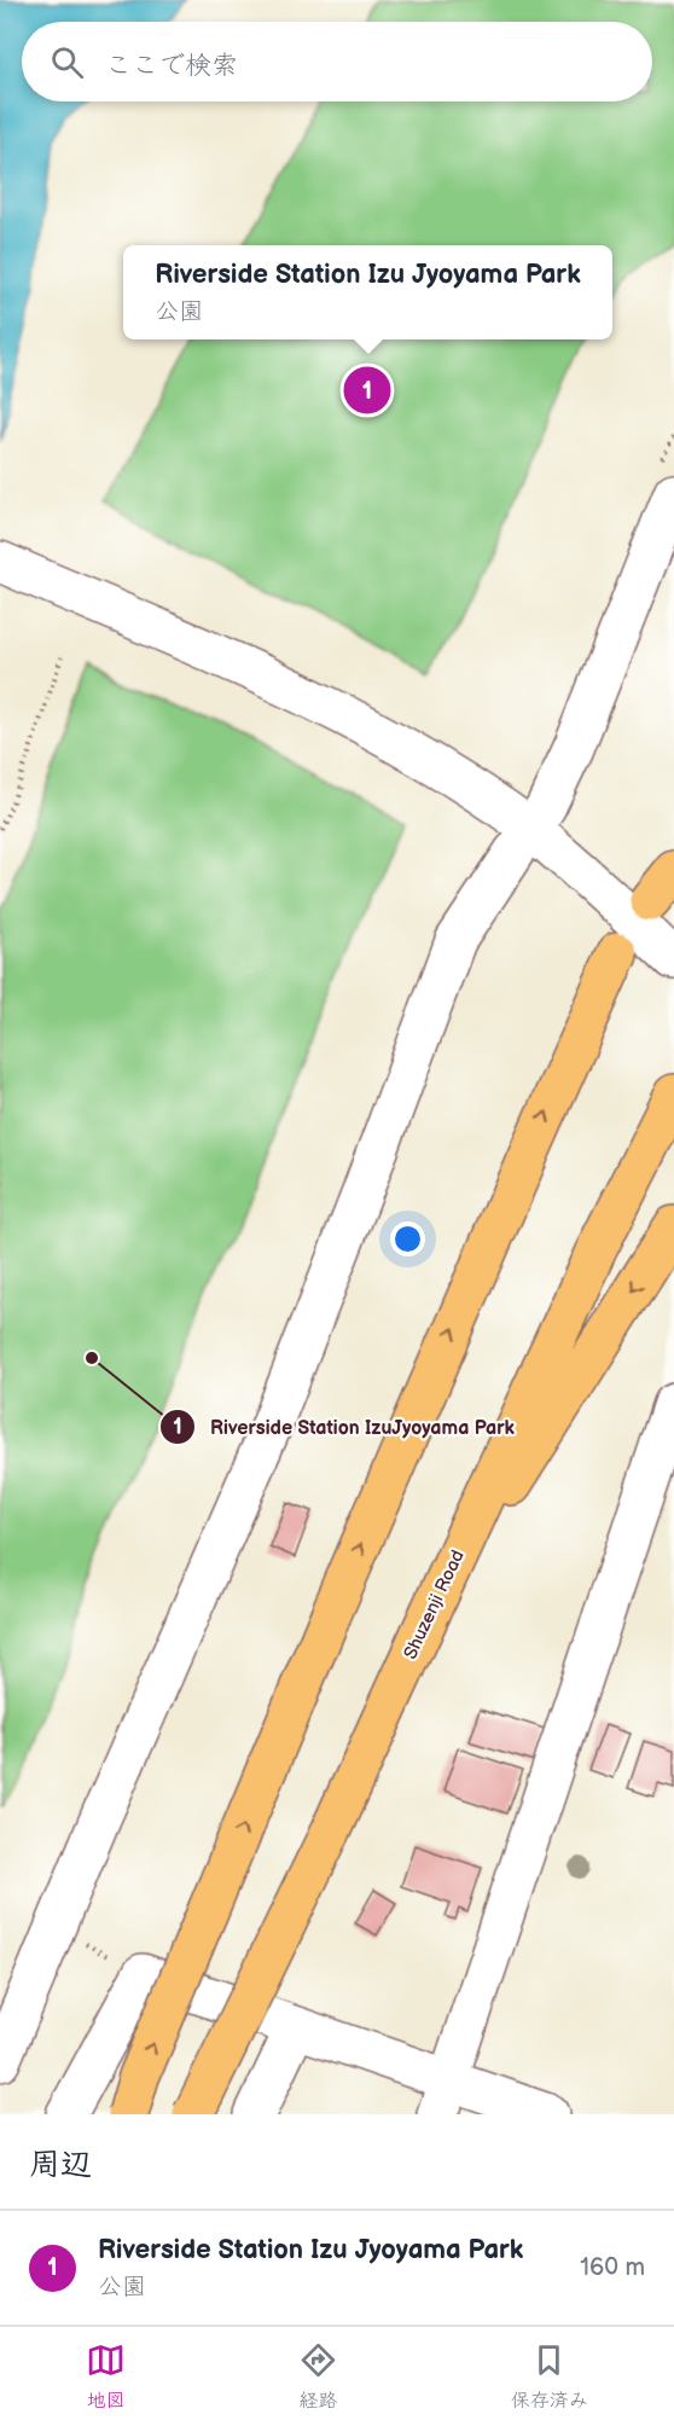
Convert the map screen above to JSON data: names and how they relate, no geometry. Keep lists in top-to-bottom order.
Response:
{
  "streets": {
    "highway": ["Shuzenji Road"]
  },
  "places": ["Riverside Station IzuJyoyama Park"],
  "page": {
    "search": "ここで検索",
    "popup": ["Riverside Station Izu Jyoyama Park", "公園"],
    "pins": "1",
    "heading": "周辺",
    "list": [
      {
        "mark": "1",
        "name": "Riverside Station Izu Jyoyama Park",
        "note": "公園",
        "value": "160 m"
      }
    ],
    "nav": ["地図", "経路", "保存済み"]
  }
}
